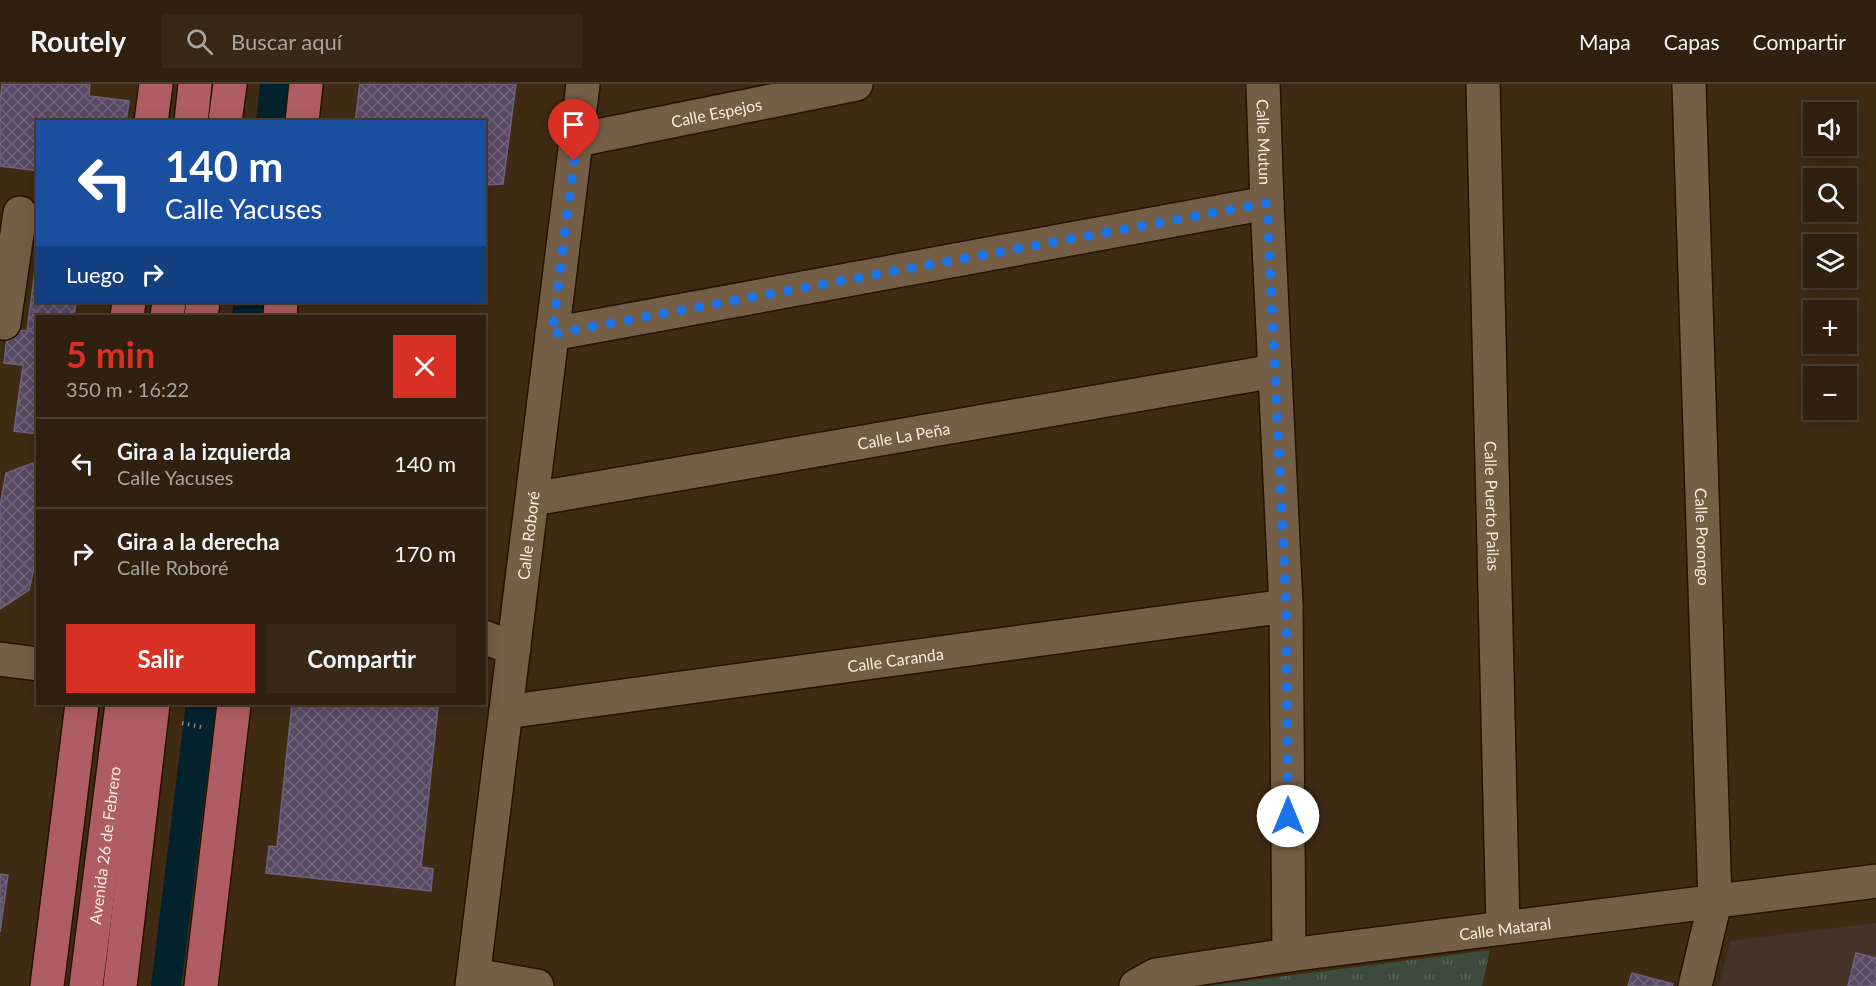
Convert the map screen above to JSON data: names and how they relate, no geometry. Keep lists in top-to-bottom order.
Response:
{
  "streets": {
    "main road": ["Avenida 26 de Febrero"],
    "street": [
      "Calle Espejos",
      "Calle Mutun",
      "Calle La Peña",
      "Calle Puerto Pailas",
      "Calle Roboré",
      "Calle Porongo",
      "Calle Caranda",
      "Calle Mataral"
    ]
  },
  "crossings": [
    ["Calle Espejos", "Calle Roboré"],
    ["Calle Mutun", "Calle La Peña"],
    ["Calle Mutun", "Calle Caranda"],
    ["Calle Mutun", "Calle Mataral"],
    ["Calle La Peña", "Calle Roboré"],
    ["Calle Puerto Pailas", "Calle Mataral"],
    ["Calle Roboré", "Calle Caranda"],
    ["Calle Porongo", "Calle Mataral"]
  ],
  "page": {
    "header": "Routely",
    "search": "Buscar aquí",
    "nav": ["Mapa", "Capas", "Compartir"],
    "map_buttons": ["+", "−"],
    "turn": ["140 m", "Calle Yacuses"],
    "then": "Luego",
    "heading": ["5 min", "350 m · 16:22"],
    "list": [
      {
        "name": "Gira a la izquierda",
        "note": "Calle Yacuses",
        "value": "140 m"
      },
      {
        "name": "Gira a la derecha",
        "note": "Calle Roboré",
        "value": "170 m"
      }
    ],
    "buttons": ["Salir", "Compartir"]
  }
}
